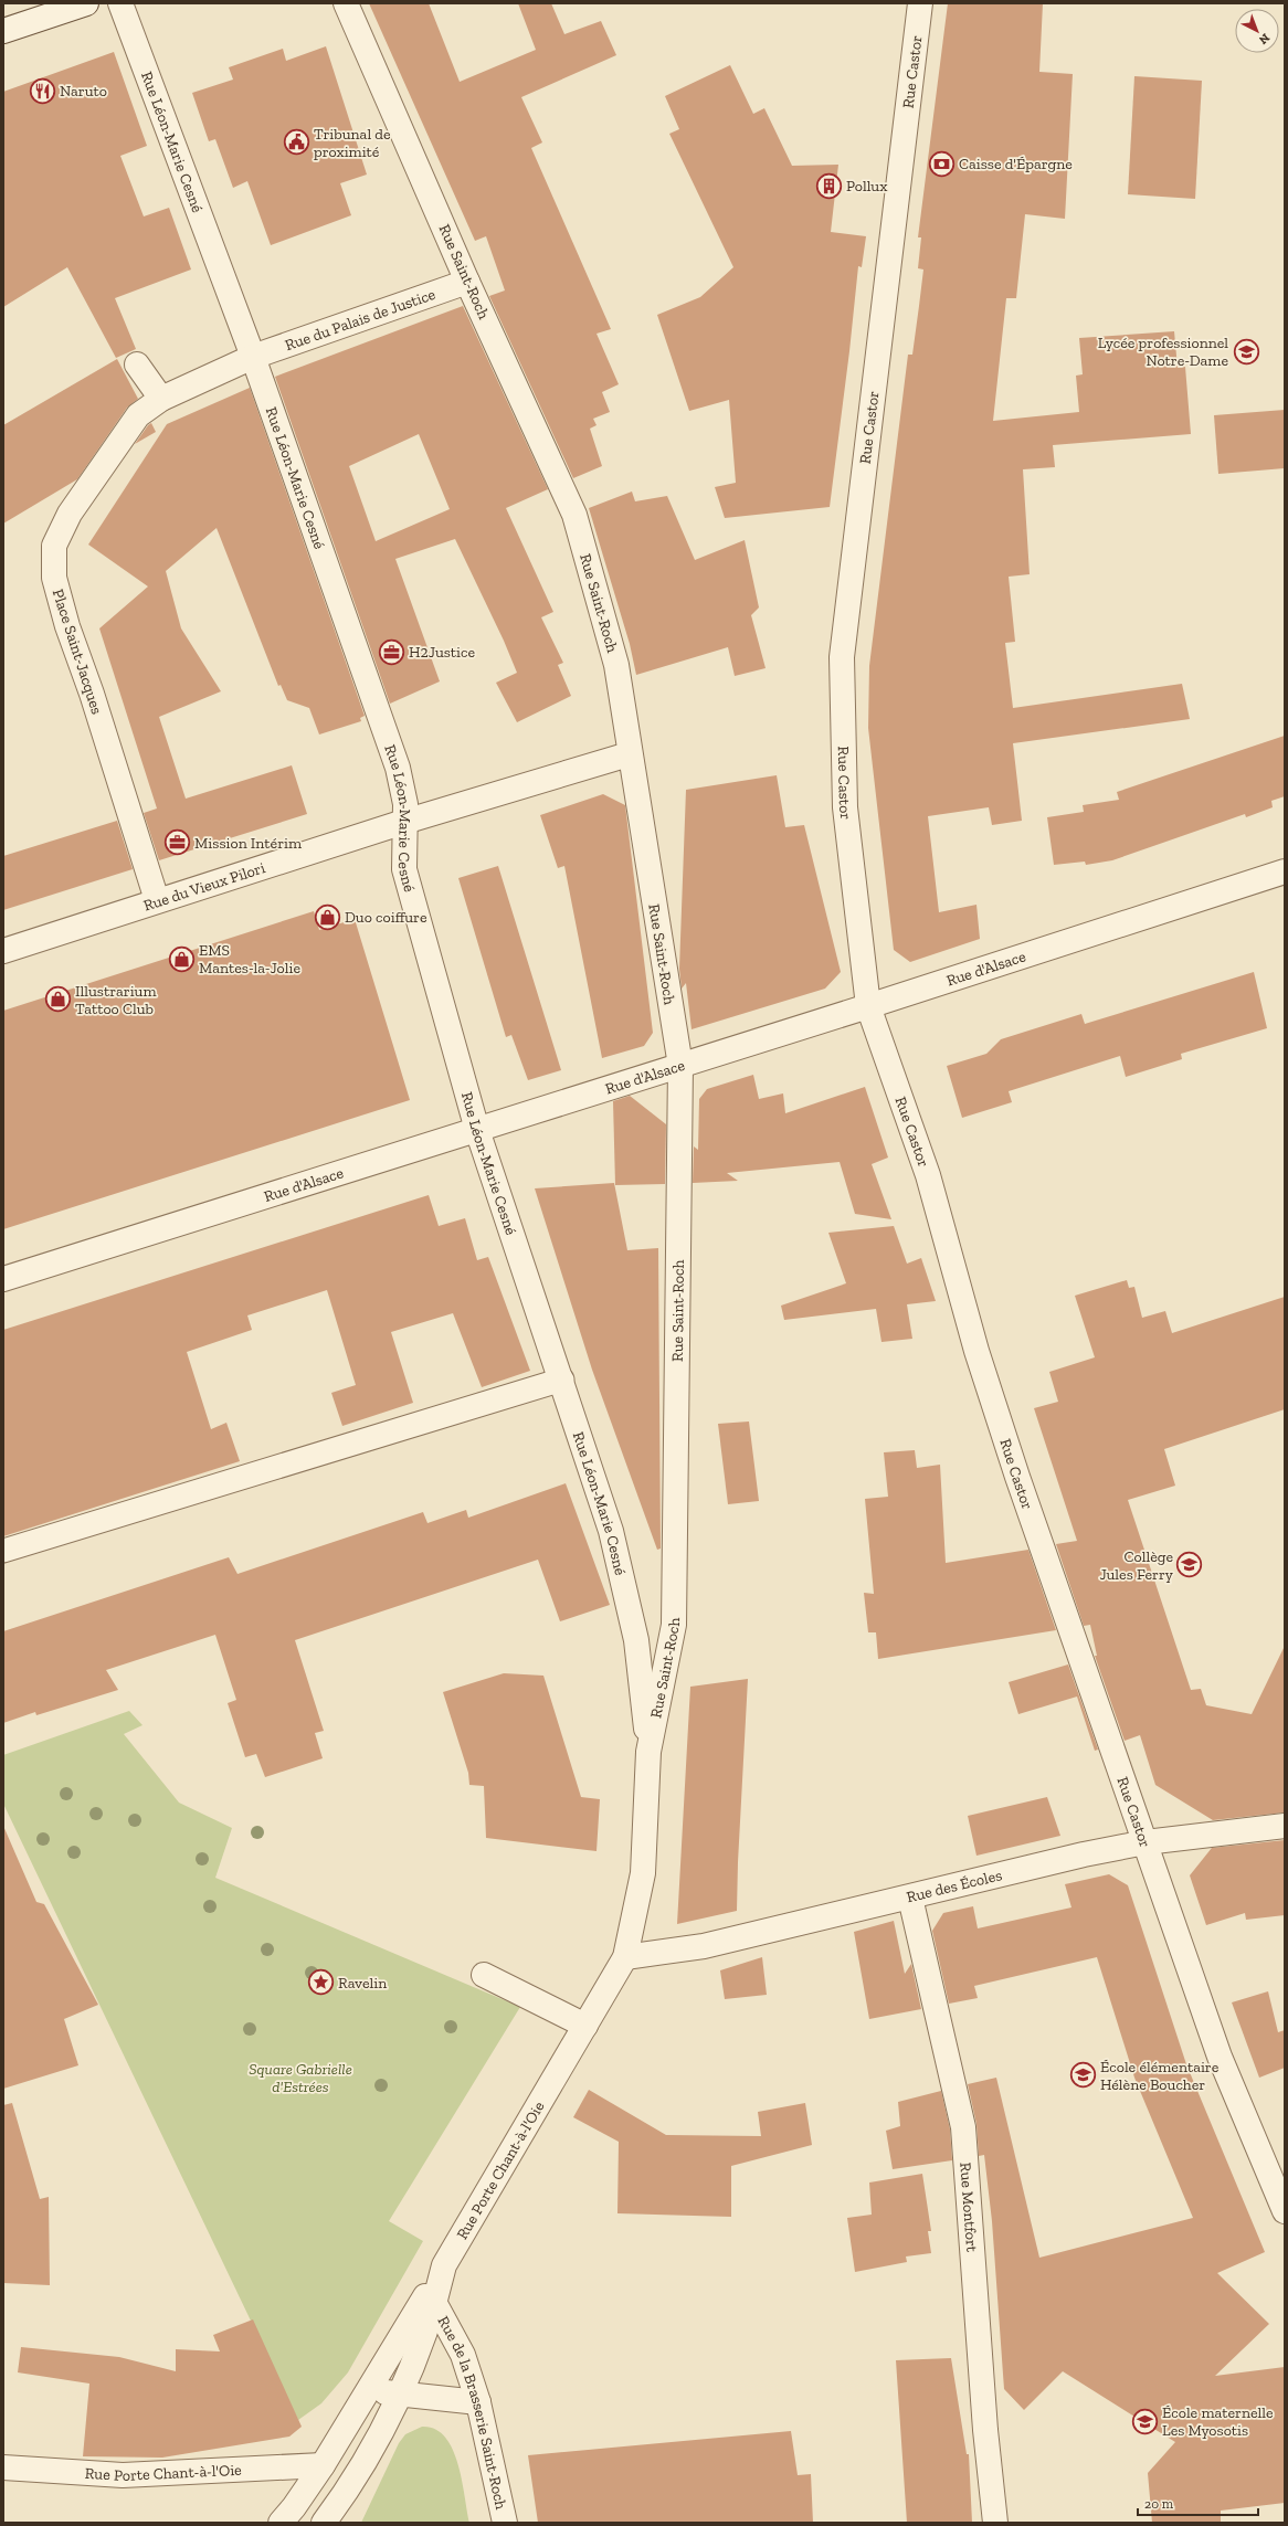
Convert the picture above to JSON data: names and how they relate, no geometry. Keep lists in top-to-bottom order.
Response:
{
  "streets": {
    "street": [
      "Rue Castor",
      "Rue Léon-Marie Cesné",
      "Rue Saint-Roch",
      "Rue du Palais de Justice",
      "Place Saint-Jacques",
      "Rue du Vieux Pilori",
      "Rue d'Alsace",
      "Rue des Écoles",
      "Rue Porte Chant-à-l'Oie",
      "Rue Montfort",
      "Rue de la Brasserie Saint-Roch"
    ]
  },
  "crossings": [
    ["Rue Castor", "Rue d'Alsace"],
    ["Rue Castor", "Rue des Écoles"],
    ["Rue Léon-Marie Cesné", "Rue Saint-Roch"],
    ["Rue Léon-Marie Cesné", "Rue du Palais de Justice"],
    ["Rue Léon-Marie Cesné", "Place Saint-Jacques"],
    ["Rue Léon-Marie Cesné", "Rue du Vieux Pilori"],
    ["Rue Léon-Marie Cesné", "Rue d'Alsace"],
    ["Rue Saint-Roch", "Rue du Palais de Justice"],
    ["Rue Saint-Roch", "Rue du Vieux Pilori"],
    ["Rue Saint-Roch", "Rue d'Alsace"],
    ["Rue Saint-Roch", "Rue des Écoles"],
    ["Rue Saint-Roch", "Rue Porte Chant-à-l'Oie"],
    ["Rue du Palais de Justice", "Place Saint-Jacques"],
    ["Place Saint-Jacques", "Rue du Vieux Pilori"],
    ["Rue des Écoles", "Rue Porte Chant-à-l'Oie"],
    ["Rue des Écoles", "Rue Montfort"],
    ["Rue Porte Chant-à-l'Oie", "Rue de la Brasserie Saint-Roch"]
  ],
  "parks": ["Square Gabrielle d'Estrées"],
  "places": {
    "restaurant": ["Naruto"],
    "public building": ["Tribunal de proximité"],
    "bank": ["Caisse d'Épargne"],
    "building": ["Pollux"],
    "school or university": [
      "Lycée professionnel Notre-Dame",
      "Collège Jules Ferry",
      "École élémentaire Hélène Boucher",
      "École maternelle Les Myosotis"
    ],
    "office": ["H2Justice", "Mission Intérim"],
    "shop": ["Duo coiffure", "EMS Mantes-la-Jolie", "Illustrarium Tattoo Club"],
    "place": ["Ravelin"]
  },
  "scale_bar": "20 m",
  "north": "bottom right"
}
